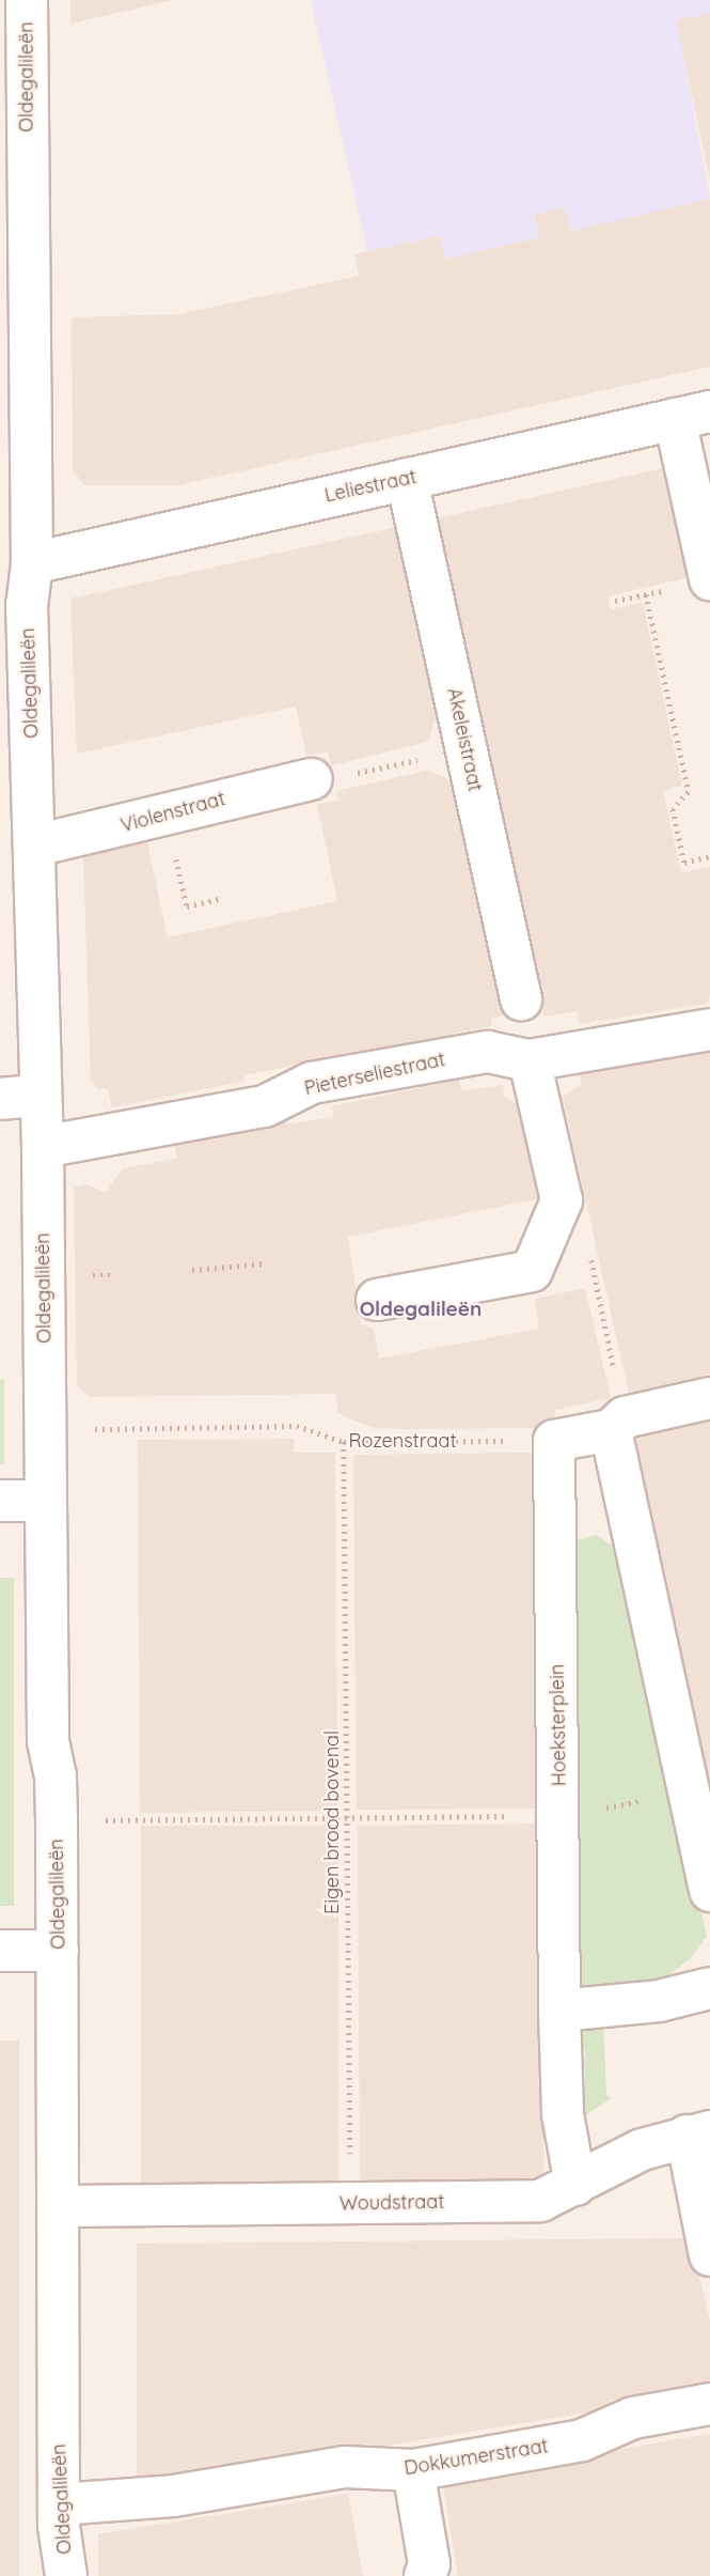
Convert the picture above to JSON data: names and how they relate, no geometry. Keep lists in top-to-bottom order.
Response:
{
  "streets": {
    "street": [
      "Oldegalileën",
      "Leliestraat",
      "Akeleistraat",
      "Violenstraat",
      "Pieterseliestraat",
      "Hoeksterplein",
      "Woudstraat",
      "Dokkumerstraat"
    ],
    "path": ["Rozenstraat", "Eigen brood bovenal"]
  },
  "crossings": [
    ["Oldegalileën", "Leliestraat"],
    ["Oldegalileën", "Violenstraat"],
    ["Oldegalileën", "Pieterseliestraat"],
    ["Oldegalileën", "Rozenstraat"],
    ["Oldegalileën", "Woudstraat"],
    ["Oldegalileën", "Dokkumerstraat"],
    ["Leliestraat", "Akeleistraat"],
    ["Rozenstraat", "Hoeksterplein"],
    ["Rozenstraat", "Eigen brood bovenal"],
    ["Hoeksterplein", "Woudstraat"],
    ["Eigen brood bovenal", "Woudstraat"]
  ],
  "districts": ["Oldegalileën"]
}
